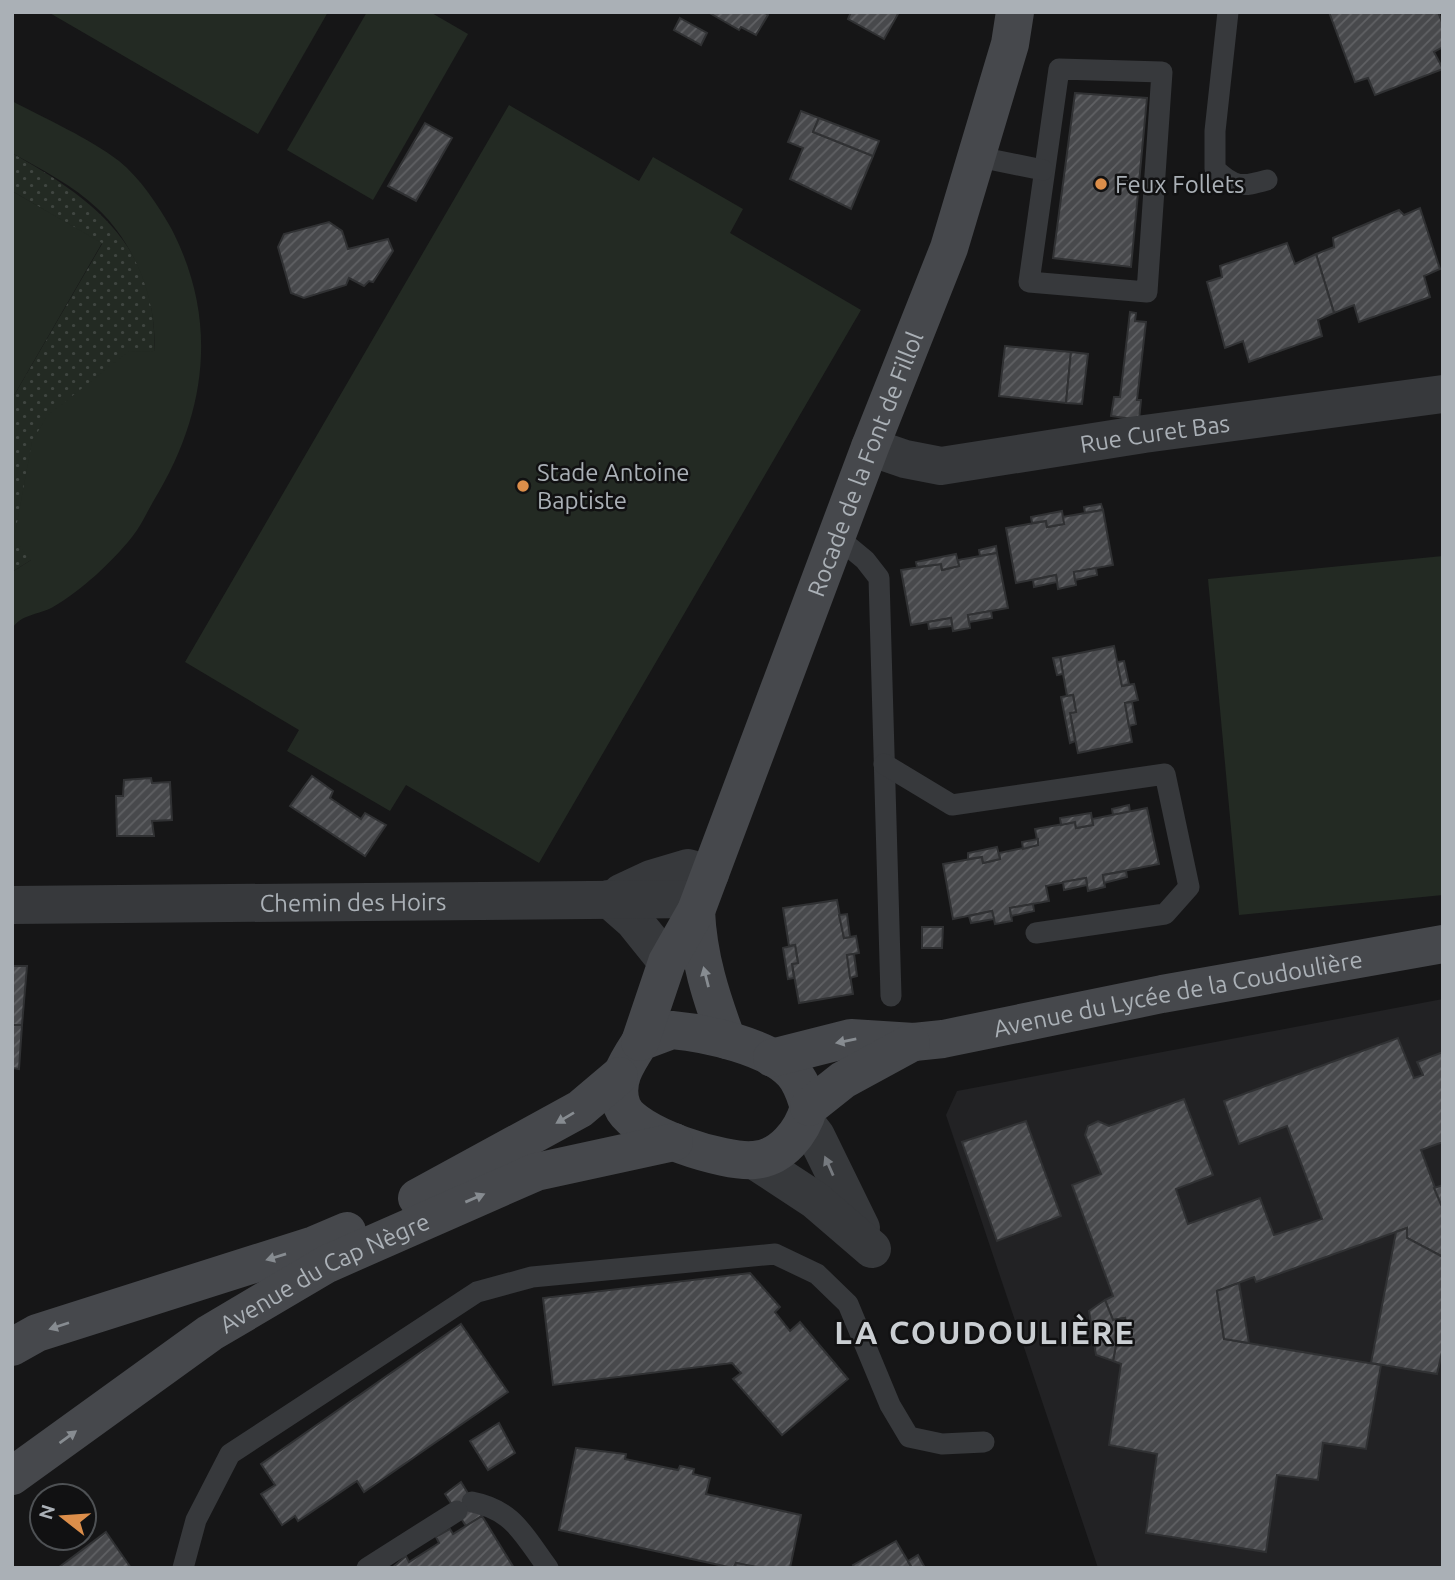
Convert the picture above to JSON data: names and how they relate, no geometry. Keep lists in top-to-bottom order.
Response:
{
  "streets": {
    "street": [
      "Rue Curet Bas",
      "Rocade de la Font de Fillol",
      "Chemin des Hoirs",
      "Avenue du Lycée de la Coudoulière",
      "Avenue du Cap Nègre"
    ]
  },
  "crossings": [
    ["Rue Curet Bas", "Rocade de la Font de Fillol"],
    ["Rocade de la Font de Fillol", "Chemin des Hoirs"],
    ["Rocade de la Font de Fillol", "Avenue du Lycée de la Coudoulière"],
    ["Rocade de la Font de Fillol", "Avenue du Cap Nègre"],
    ["Avenue du Lycée de la Coudoulière", "Avenue du Cap Nègre"]
  ],
  "districts": ["LA COUDOULIÈRE"],
  "places": ["Feux Follets", "Stade Antoine Baptiste"],
  "north": "left"
}
